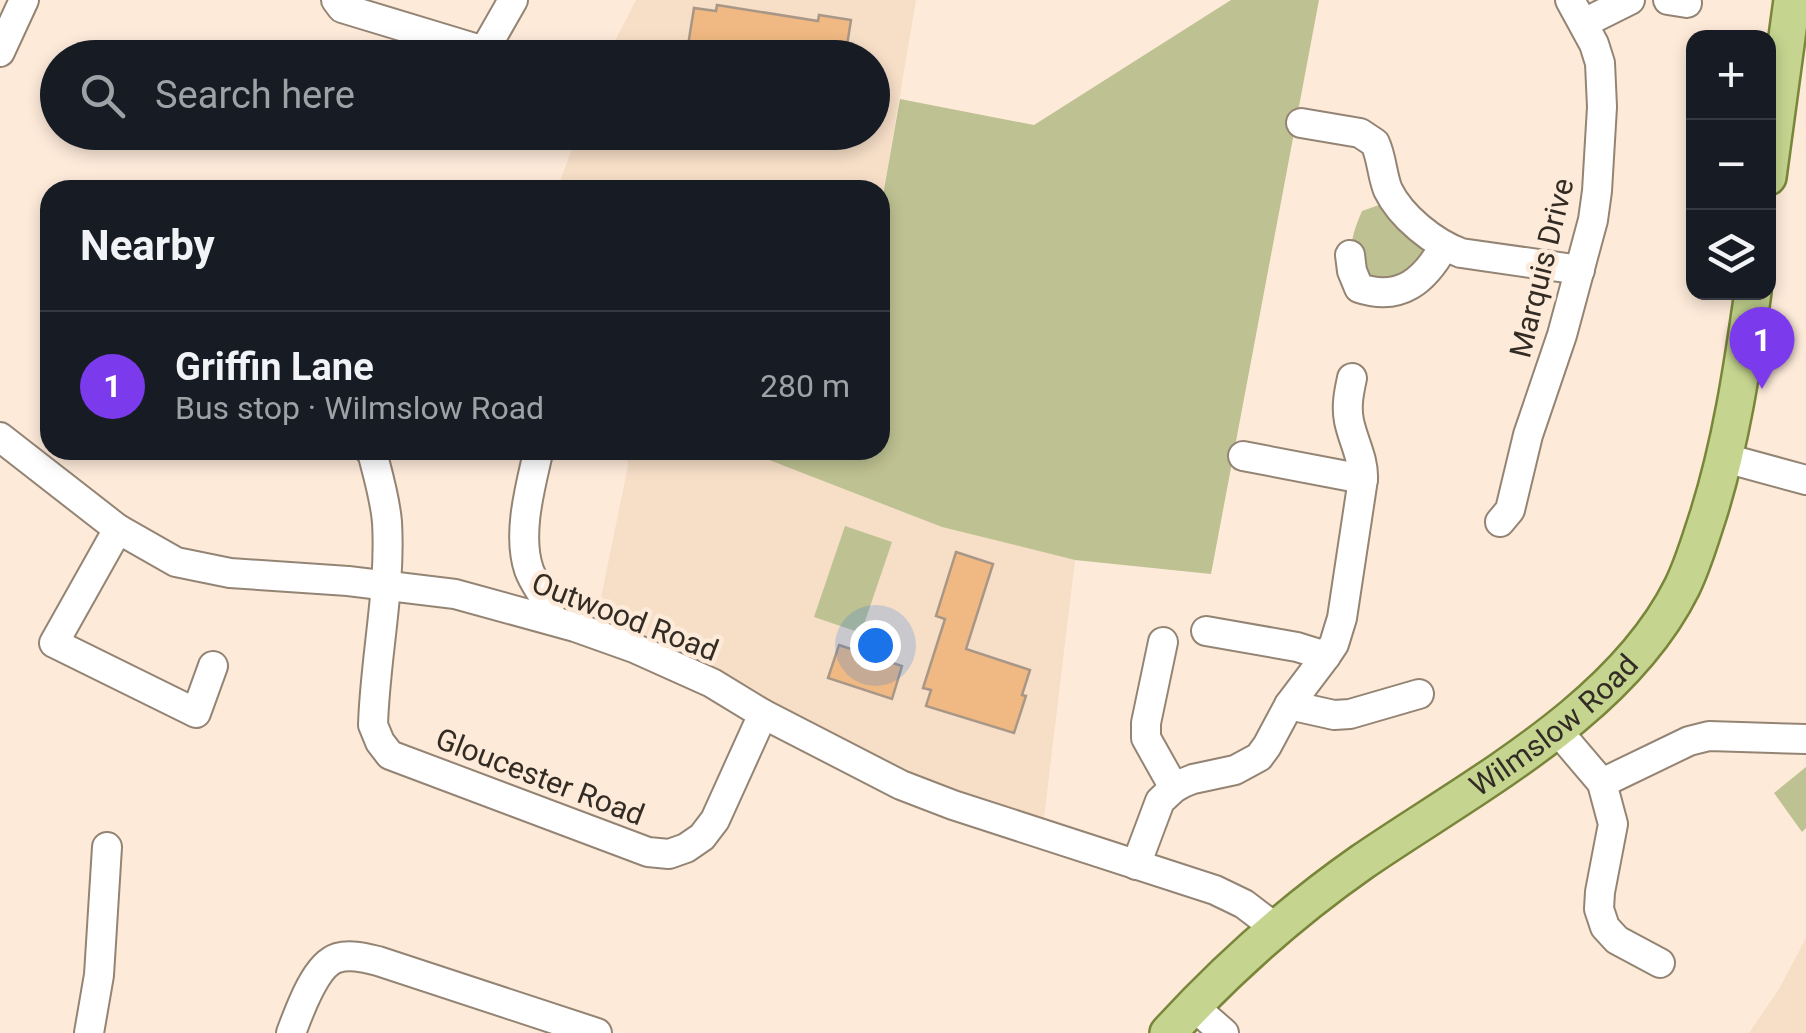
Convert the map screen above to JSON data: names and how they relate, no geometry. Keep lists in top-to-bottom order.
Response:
{
  "streets": {
    "main road": ["Wilmslow Road"],
    "street": ["Marquis Drive", "Outwood Road", "Gloucester Road"]
  },
  "crossings": [
    ["Outwood Road", "Wilmslow Road"],
    ["Outwood Road", "Gloucester Road"]
  ],
  "page": {
    "map_buttons": ["+", "−"],
    "search": "Search here",
    "heading": "Nearby",
    "pins": "1",
    "list": [
      {
        "mark": "1",
        "name": "Griffin Lane",
        "note": "Bus stop · Wilmslow Road",
        "value": "280 m"
      }
    ]
  }
}
